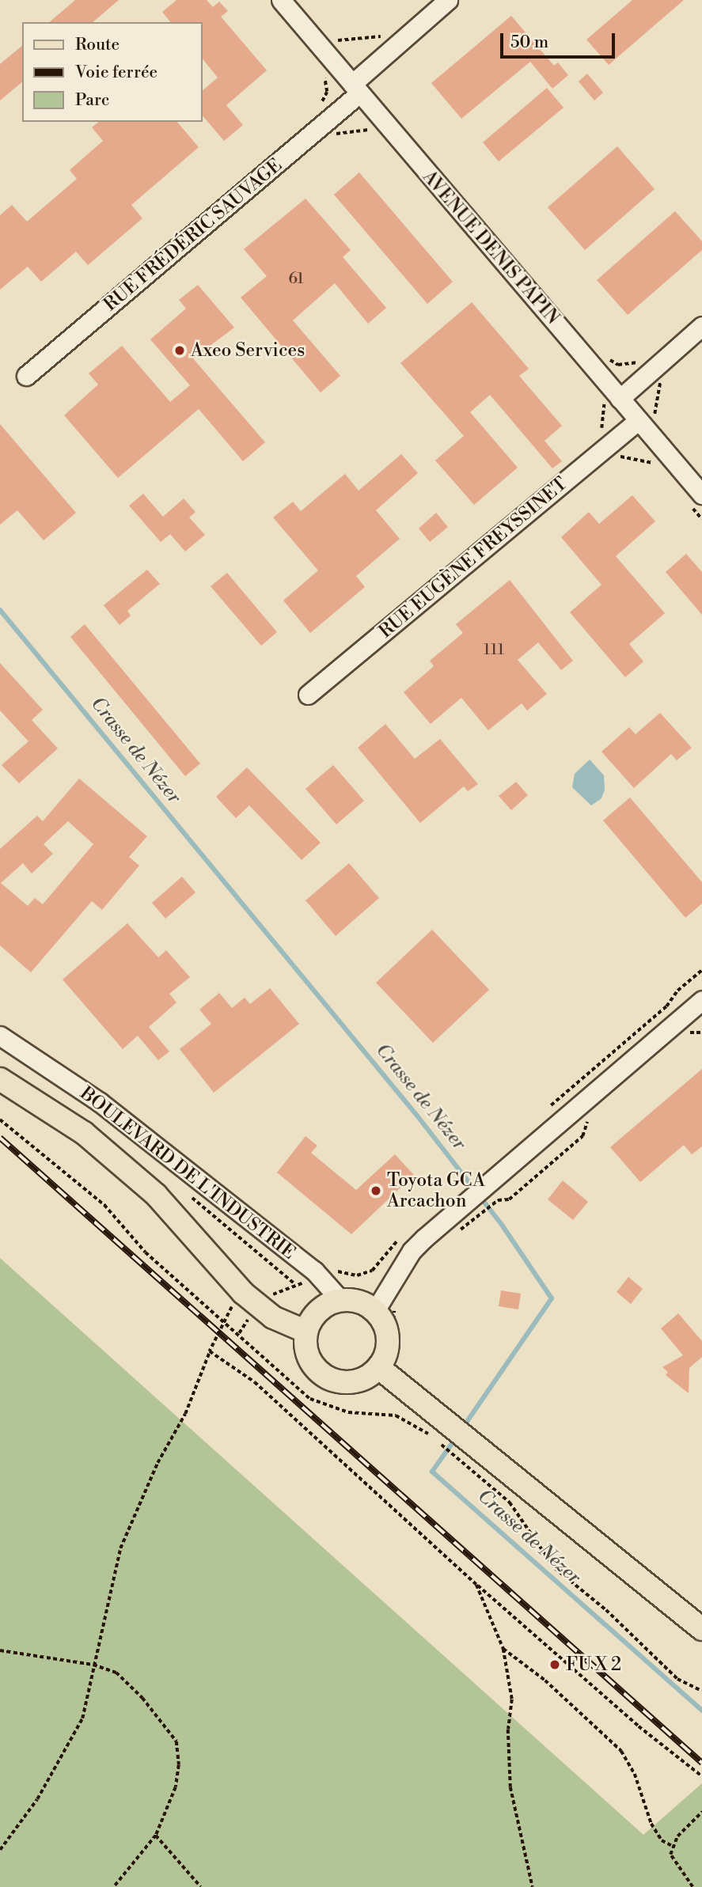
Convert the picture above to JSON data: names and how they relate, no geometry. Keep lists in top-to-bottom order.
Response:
{
  "streets": {
    "street": [
      "RUE FRÉDÉRIC SAUVAGE",
      "AVENUE DENIS PAPIN",
      "RUE EUGÈNE FREYSSINET",
      "BOULEVARD DE L'INDUSTRIE"
    ]
  },
  "crossings": [
    ["RUE FRÉDÉRIC SAUVAGE", "AVENUE DENIS PAPIN"],
    ["AVENUE DENIS PAPIN", "RUE EUGÈNE FREYSSINET"]
  ],
  "water": ["Crasse de Nézer"],
  "places": ["Axeo Services", "Toyota GCA Arcachon", "FU X 2"],
  "house_numbers": ["61", "111"],
  "legend": ["Route", "Voie ferrée", "Parc"],
  "scale_bar": "50 m"
}
